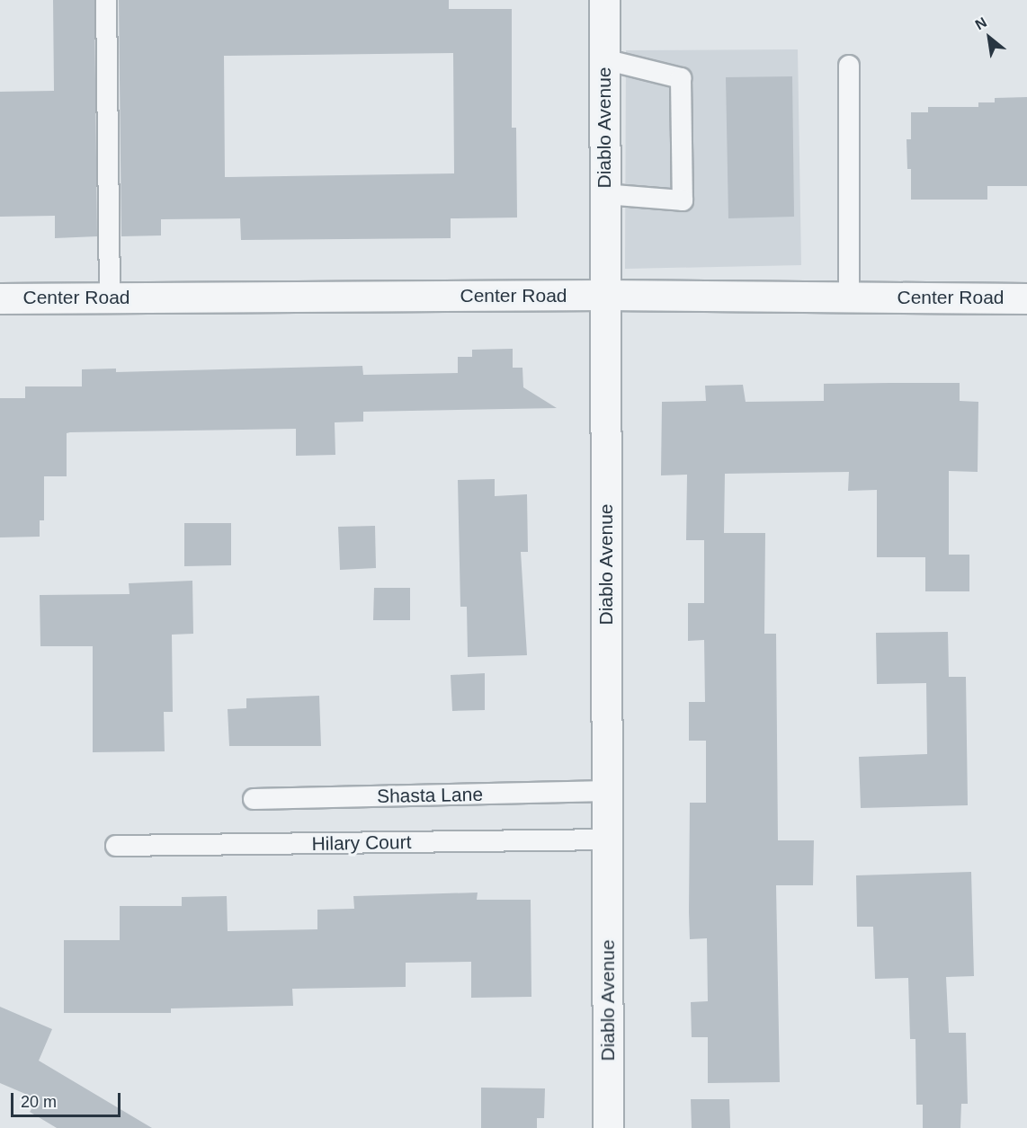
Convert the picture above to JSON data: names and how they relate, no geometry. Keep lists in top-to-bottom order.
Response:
{
  "streets": {
    "street": ["Diablo Avenue", "Center Road"],
    "lane": ["Shasta Lane", "Hilary Court"]
  },
  "crossings": [
    ["Diablo Avenue", "Center Road"],
    ["Diablo Avenue", "Shasta Lane"],
    ["Diablo Avenue", "Hilary Court"]
  ],
  "scale_bar": "20 m",
  "north": "top left"
}
